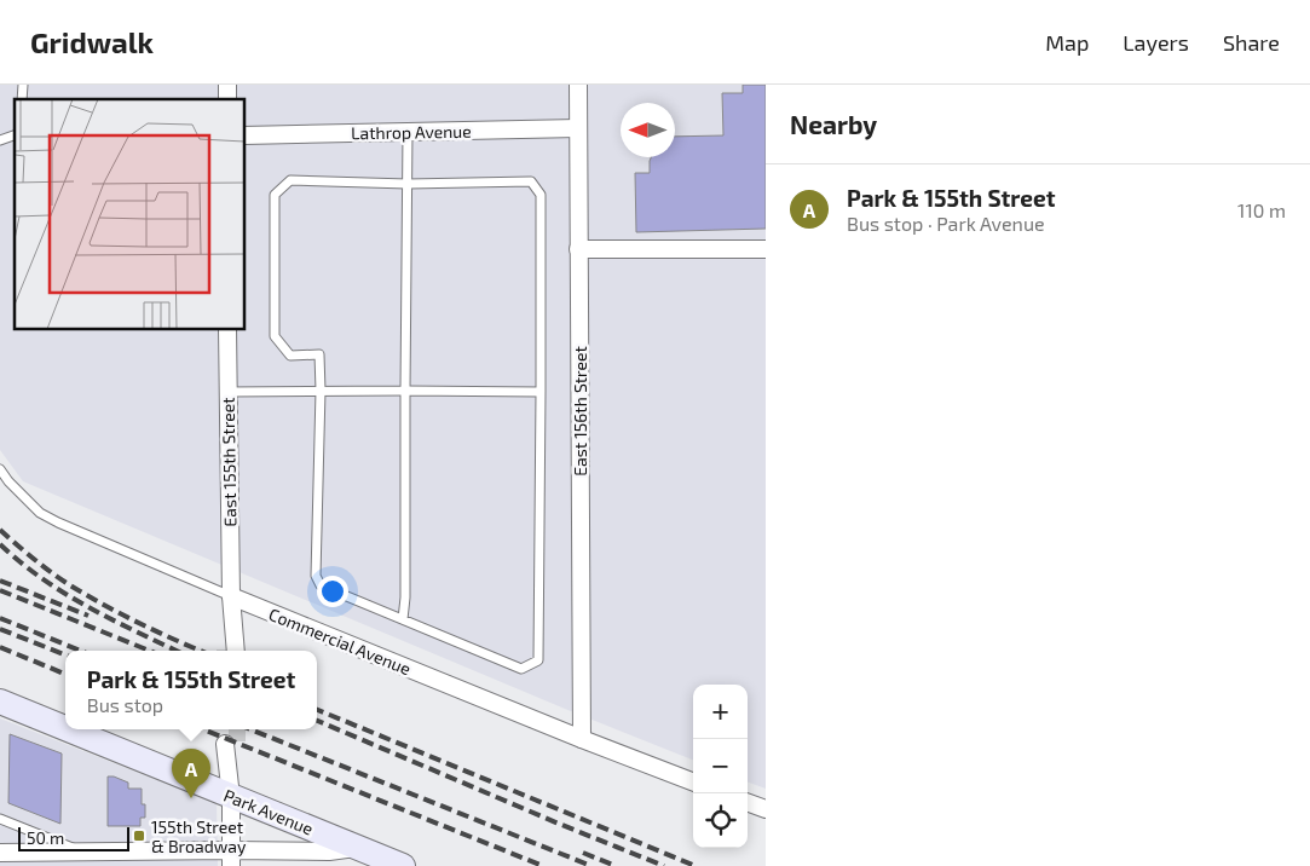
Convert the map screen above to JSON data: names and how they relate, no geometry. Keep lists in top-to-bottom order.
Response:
{
  "streets": {
    "street": [
      "Lathrop Avenue",
      "East 156th Street",
      "East 155th Street",
      "Commercial Avenue",
      "Park Avenue"
    ]
  },
  "crossings": [
    ["Lathrop Avenue", "East 156th Street"],
    ["East 156th Street", "Commercial Avenue"],
    ["East 155th Street", "Commercial Avenue"]
  ],
  "places": {
    "transit": ["155th Street & Broadway"]
  },
  "scale_bar": "50 m",
  "north": "left",
  "page": {
    "header": "Gridwalk",
    "nav": ["Map", "Layers", "Share"],
    "heading": "Nearby",
    "list": [
      {
        "mark": "A",
        "name": "Park & 155th Street",
        "note": "Bus stop · Park Avenue",
        "value": "110 m"
      }
    ],
    "popup": ["Park & 155th Street", "Bus stop"],
    "map_buttons": ["+", "−"],
    "pins": "A",
    "scale": "50 m"
  }
}
